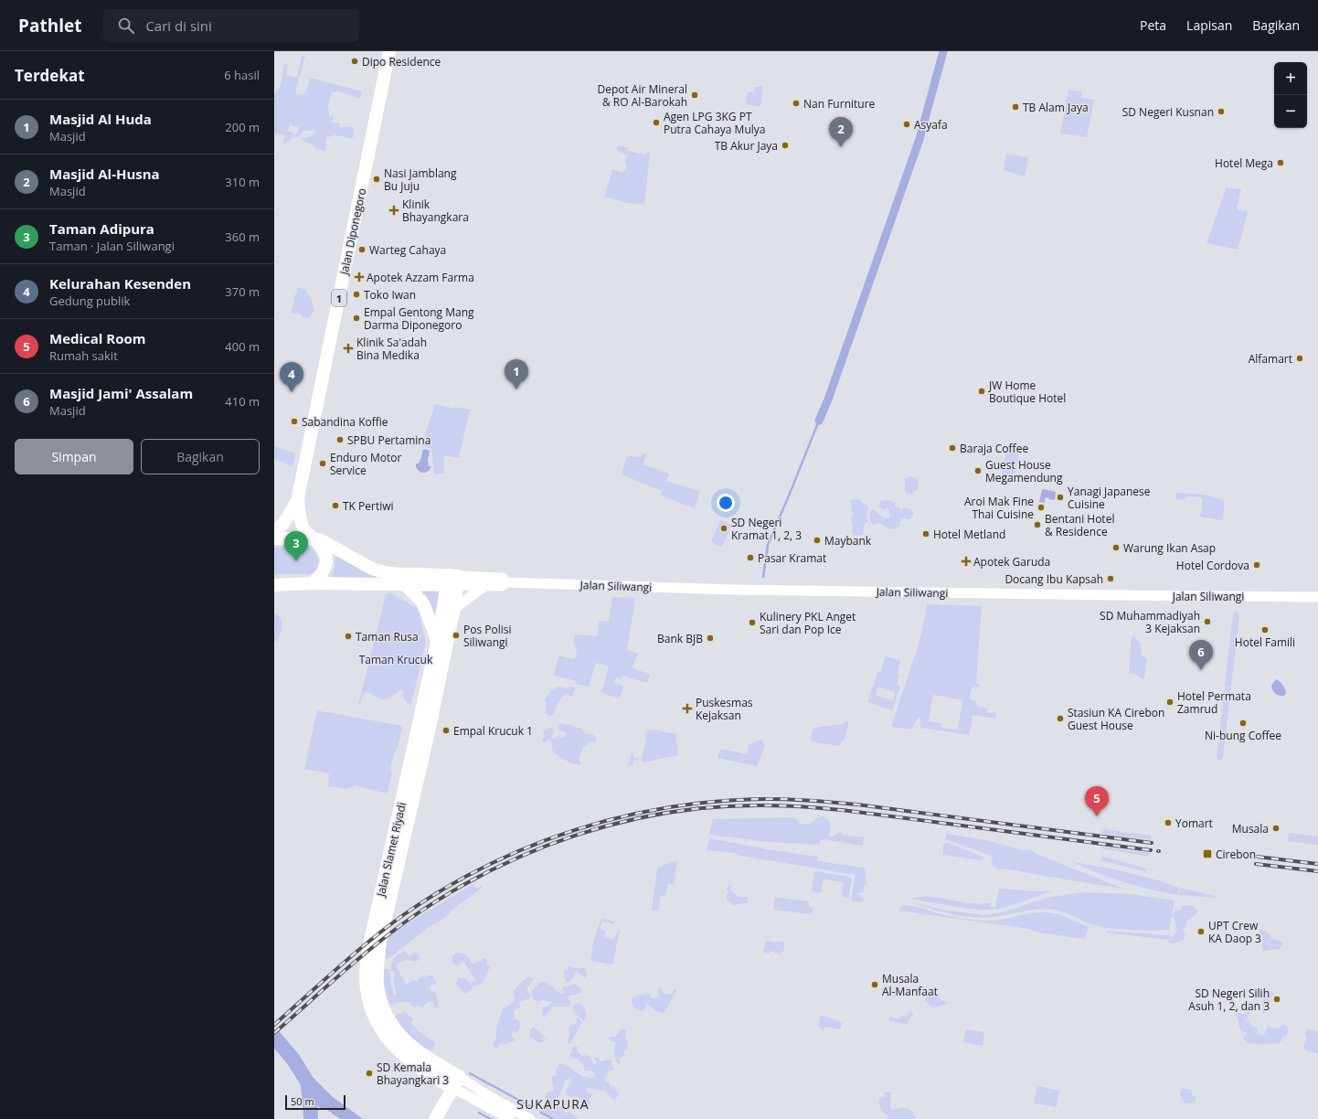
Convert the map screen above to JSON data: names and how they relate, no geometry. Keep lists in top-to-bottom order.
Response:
{
  "streets": {
    "highway": [
      "Jalan Diponegoro",
      "1",
      "Jalan Siliwangi",
      "Jalan Slamet Riyadi"
    ]
  },
  "crossings": [
    ["Jalan Diponegoro", "1"],
    ["1", "Jalan Siliwangi"],
    ["Jalan Siliwangi", "Jalan Slamet Riyadi"]
  ],
  "districts": ["SUKAPURA"],
  "parks": ["Taman Krucuk"],
  "places": {
    "other": [
      "Dipo Residence",
      "Depot Air Mineral & RO Al-Barokah",
      "Nan Furniture",
      "TB Alam Jaya",
      "SD Negeri Kusnan",
      "Agen LPG 3KG PT Putra Cahaya Mulya",
      "Asyafa",
      "TB Akur Jaya",
      "Hotel Mega",
      "Nasi Jamblang Bu Juju",
      "Warteg Cahaya",
      "Toko Iwan",
      "Empal Gentong Mang Darma Diponegoro",
      "Alfamart",
      "JW Home Boutique Hotel",
      "Sabandina Koffie",
      "SPBU Pertamina",
      "Baraja Coffee",
      "Enduro Motor Service",
      "Guest House Megamendung",
      "Yanagi Japanese Cuisine",
      "TK Pertiwi",
      "Aroi Mak Fine Thai Cuisine",
      "Bentani Hotel & Residence",
      "SD Negeri Kramat 1, 2, 3",
      "Hotel Metland",
      "Maybank",
      "Warung Ikan Asap",
      "Pasar Kramat",
      "Hotel Cordova",
      "Docang Ibu Kapsah",
      "SD Muhammadiyah 3 Kejaksan",
      "Kulinery PKL Anget Sari dan Pop Ice",
      "Hotel Famili",
      "Pos Polisi Siliwangi",
      "Taman Rusa",
      "Bank BJB",
      "Hotel Permata Zamrud",
      "Stasiun KA Cirebon Guest House",
      "Ni-bung Coffee",
      "Empal Krucuk 1",
      "Yomart",
      "Musala",
      "UPT Crew KA Daop 3",
      "Musala Al-Manfaat",
      "SD Negeri Silih Asuh 1, 2, dan 3",
      "SD Kemala Bhayangkari 3"
    ],
    "health": [
      "Klinik Bhayangkara",
      "Apotek Azzam Farma",
      "Klinik Sa'adah Bina Medika",
      "Apotek Garuda",
      "Puskesmas Kejaksan"
    ],
    "transit": ["Cirebon"]
  },
  "scale_bar": "50 m",
  "page": {
    "header": "Pathlet",
    "search": "Cari di sini",
    "nav": ["Peta", "Lapisan", "Bagikan"],
    "heading": ["Terdekat", "6 hasil"],
    "map_buttons": ["+", "−"],
    "list": [
      {
        "mark": "1",
        "name": "Masjid Al Huda",
        "note": "Masjid",
        "value": "200 m"
      },
      {
        "mark": "2",
        "name": "Masjid Al-Husna",
        "note": "Masjid",
        "value": "310 m"
      },
      {
        "mark": "3",
        "name": "Taman Adipura",
        "note": "Taman · Jalan Siliwangi",
        "value": "360 m"
      },
      {
        "mark": "4",
        "name": "Kelurahan Kesenden",
        "note": "Gedung publik",
        "value": "370 m"
      },
      {
        "mark": "5",
        "name": "Medical Room",
        "note": "Rumah sakit",
        "value": "400 m"
      },
      {
        "mark": "6",
        "name": "Masjid Jami' Assalam",
        "note": "Masjid",
        "value": "410 m"
      }
    ],
    "pins": [
      "2",
      "1",
      "4",
      "3",
      "6",
      "5"
    ],
    "buttons": ["Simpan", "Bagikan"],
    "scale": "50 m"
  }
}
